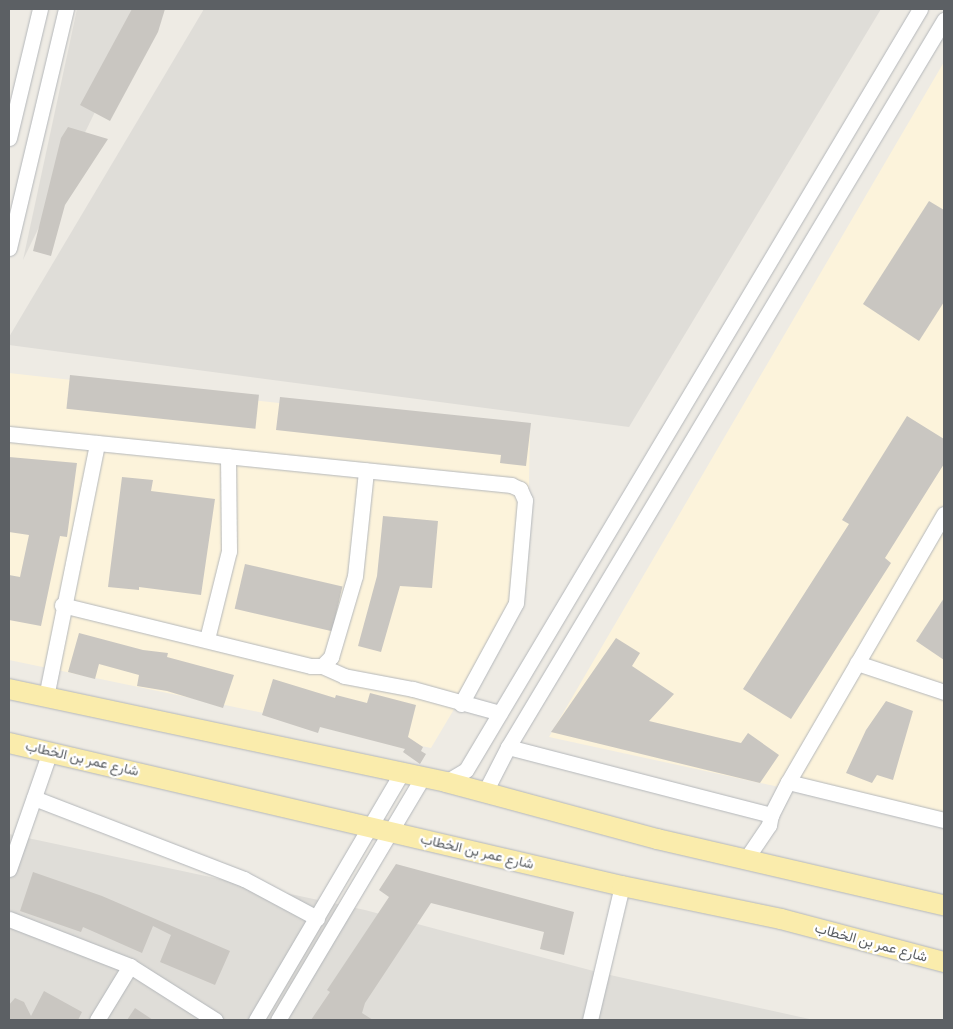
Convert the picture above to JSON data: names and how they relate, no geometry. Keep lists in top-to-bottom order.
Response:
{
  "streets": {
    "main road": ["شارع عمر بن الخطاب"]
  }
}
